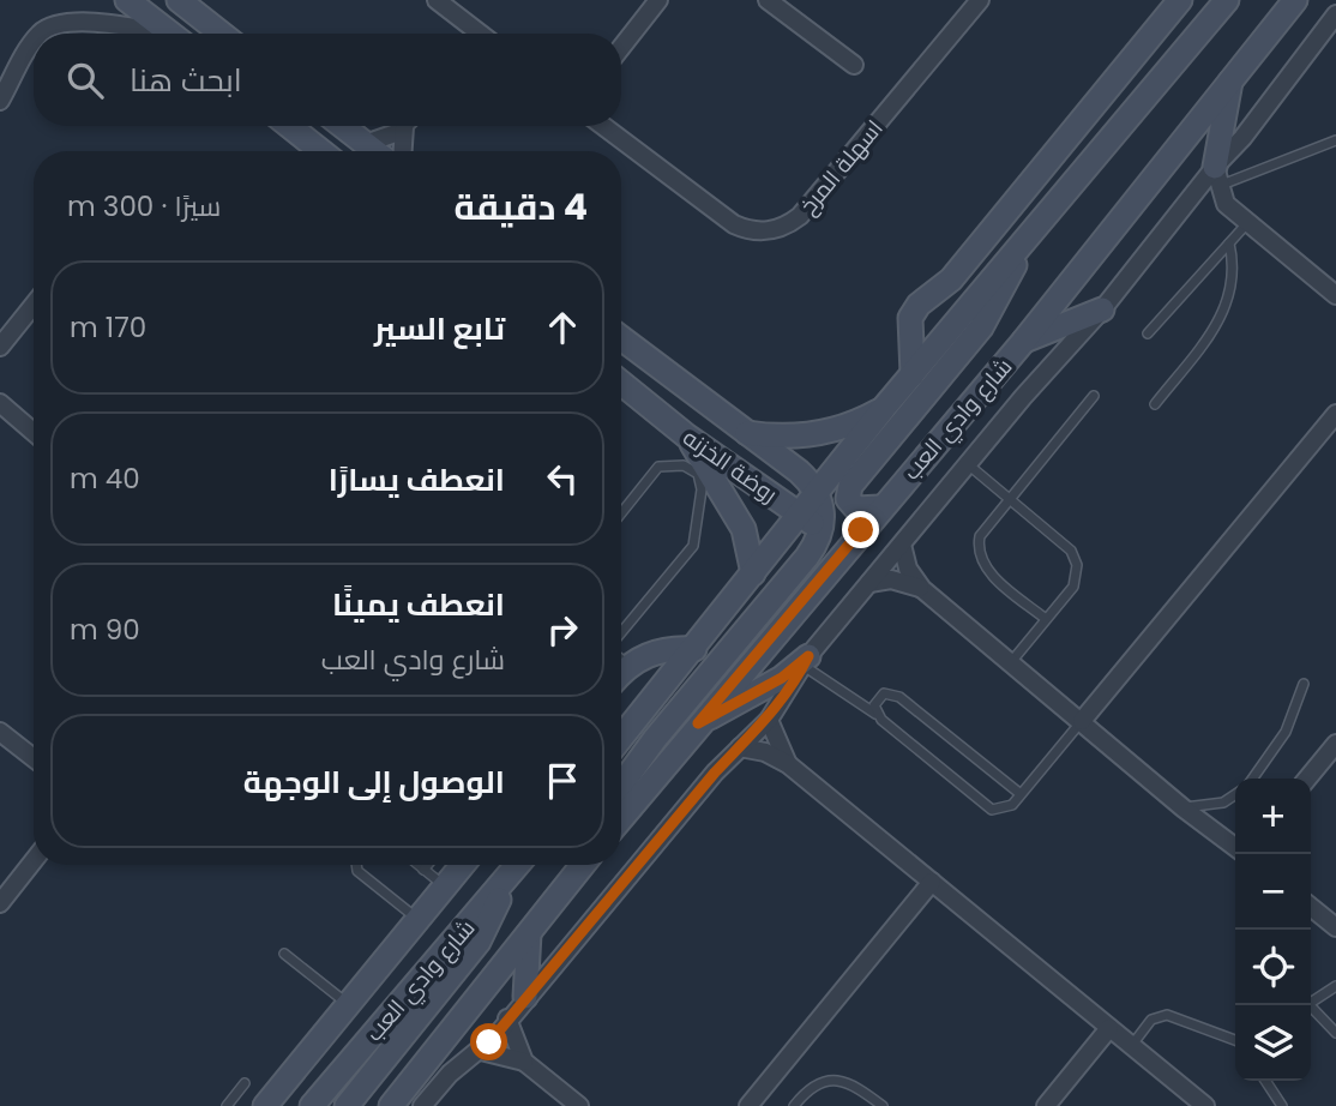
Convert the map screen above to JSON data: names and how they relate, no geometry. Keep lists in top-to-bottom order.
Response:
{
  "streets": {
    "street": ["اسهلة المرخ", "شارع وادي العب", "روضة الخزنه"]
  },
  "crossings": [
    ["شارع وادي العب", "روضة الخزنه"]
  ],
  "page": {
    "search": "ابحث هنا",
    "heading": ["4 دقيقة", "سيرًا · 300 m"],
    "list": [
      ["تابع السير", "170 m"],
      ["انعطف يسارًا", "40 m"],
      ["انعطف يمينًا", "شارع وادي العب", "90 m"],
      "الوصول إلى الوجهة"
    ],
    "map_buttons": ["+", "−"]
  }
}
